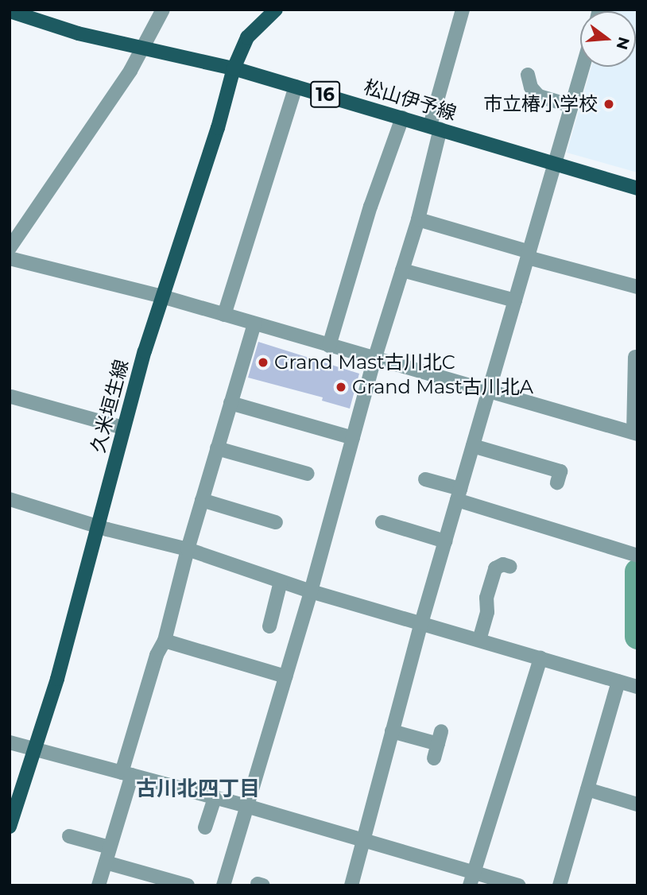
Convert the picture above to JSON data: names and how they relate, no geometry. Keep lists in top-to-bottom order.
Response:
{
  "streets": {
    "main road": ["16", "松山伊予線", "久米垣生線"]
  },
  "crossings": [
    ["松山伊予線", "久米垣生線"]
  ],
  "districts": ["古川北四丁目"],
  "places": ["市立椿小学校", "Grand Mast古川北C", "Grand Mast古川北A"],
  "north": "right"
}
